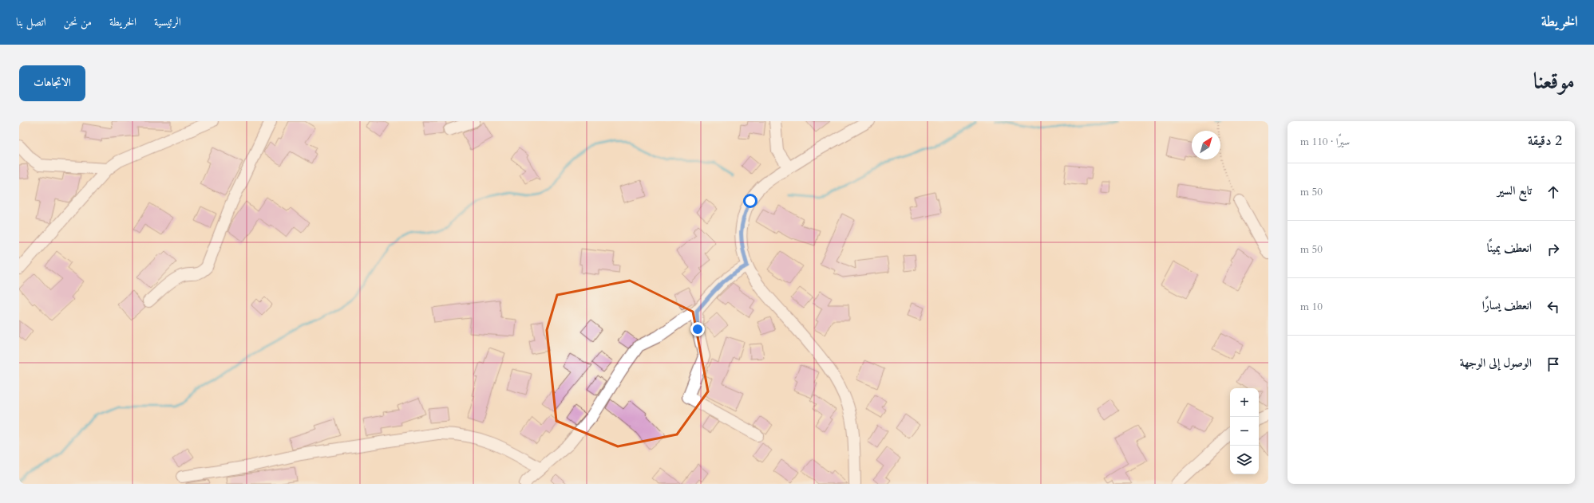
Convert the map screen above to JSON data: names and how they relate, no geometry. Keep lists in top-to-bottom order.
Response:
{
  "north": "top right",
  "page": {
    "header": "الخريطة",
    "nav": [
      "الرئيسية",
      "الخريطة",
      "من نحن",
      "اتصل بنا"
    ],
    "title": "موقعنا",
    "buttons": "الاتجاهات",
    "heading": ["2 دقيقة", "سيرًا · 110 m"],
    "list": [
      ["تابع السير", "50 m"],
      ["انعطف يمينًا", "50 m"],
      ["انعطف يسارًا", "10 m"],
      "الوصول إلى الوجهة"
    ],
    "map_buttons": ["+", "−"]
  }
}
